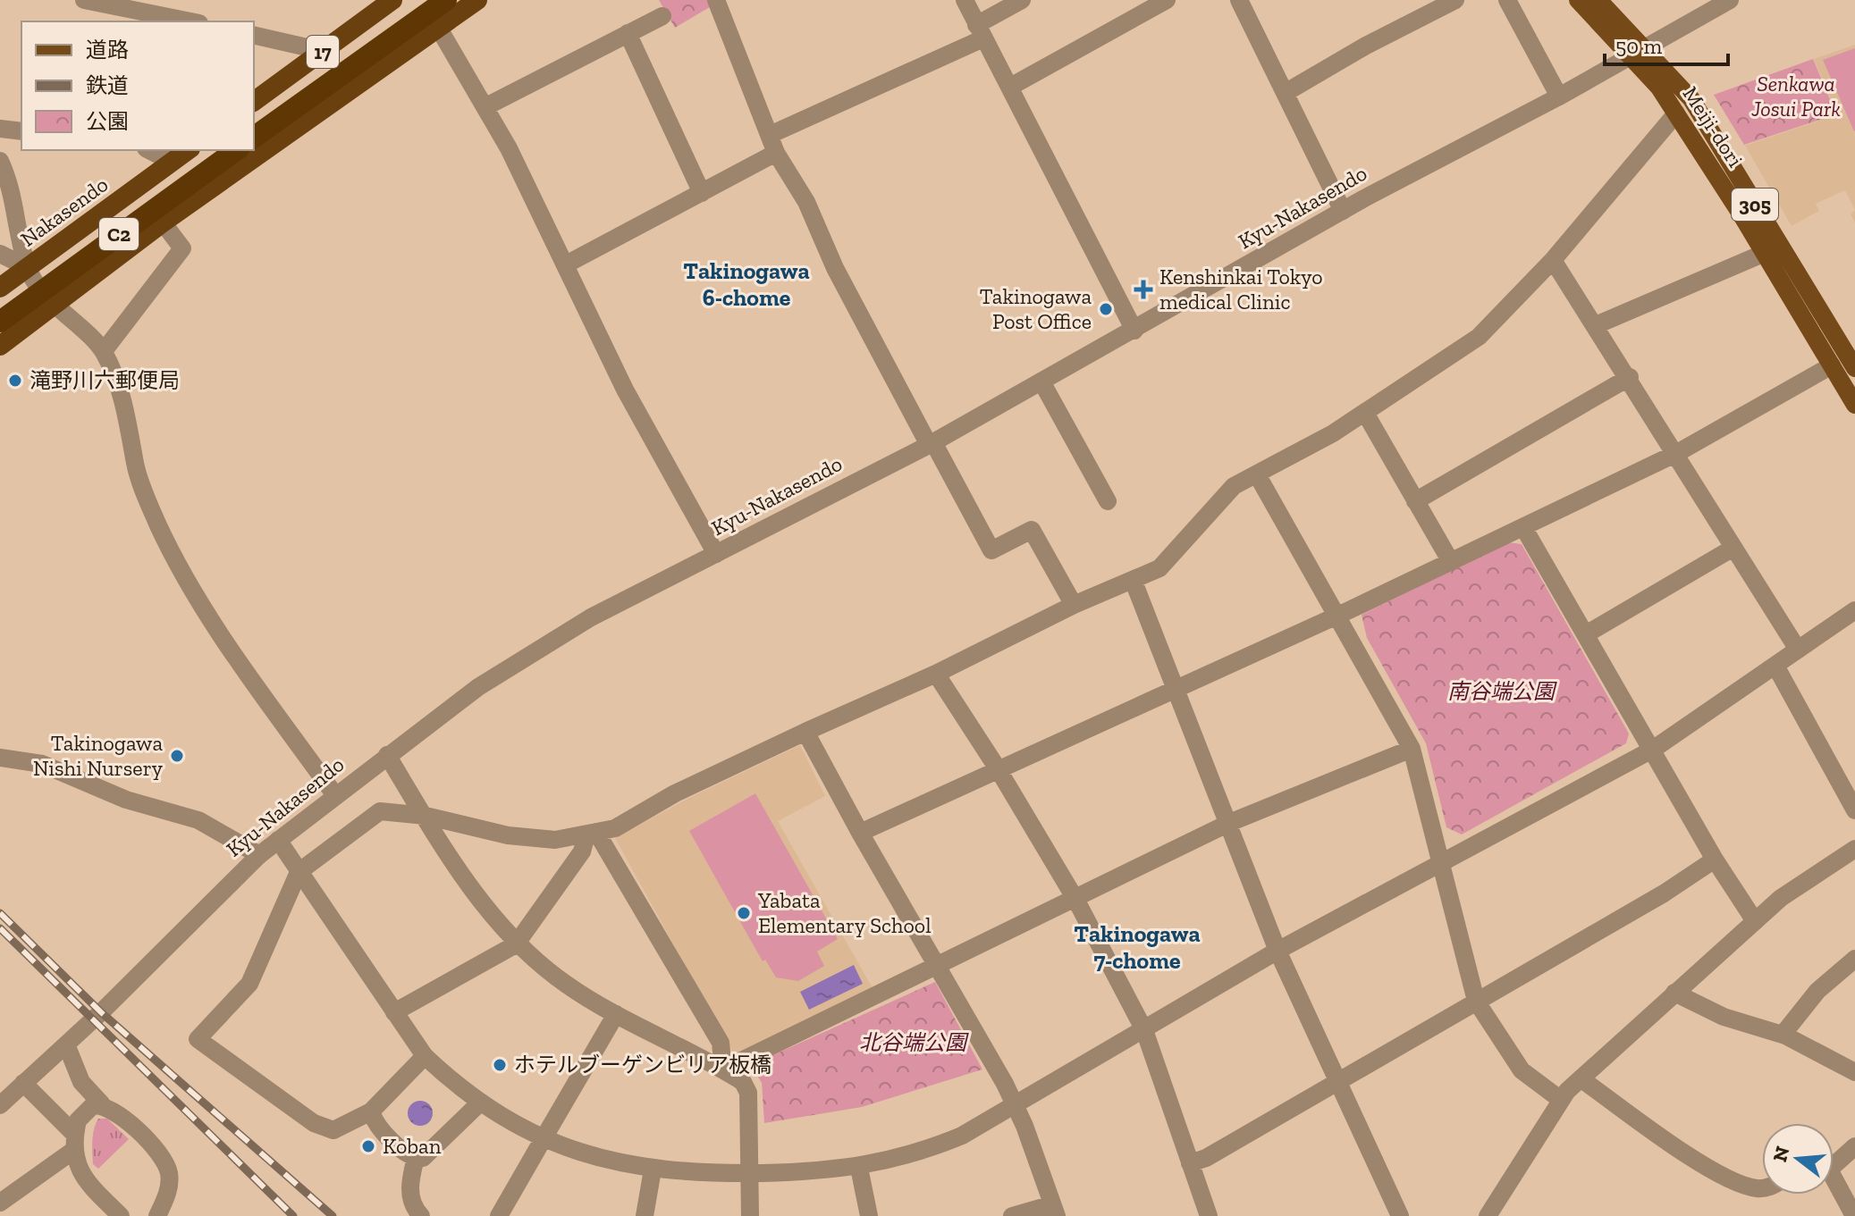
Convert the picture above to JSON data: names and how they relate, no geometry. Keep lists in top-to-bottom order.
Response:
{
  "streets": {
    "highway": ["17", "Nakasendo", "C2"],
    "main road": ["Meiji-dori", "305"],
    "street": ["Kyu-Nakasendo"]
  },
  "crossings": [
    ["Meiji-dori", "Kyu-Nakasendo"]
  ],
  "districts": ["Takinogawa 6-chome", "Takinogawa 7-chome"],
  "parks": ["Senkawa Josui Park", "南谷端公園", "北谷端公園"],
  "places": {
    "health": ["Kenshinkai Tokyo medical Clinic"],
    "other": [
      "Takinogawa Post Office",
      "滝野川六郵便局",
      "Takinogawa Nishi Nursery",
      "Yabata Elementary School",
      "ホテルブーゲンビリア板橋",
      "Koban"
    ]
  },
  "legend": ["道路", "鉄道", "公園"],
  "scale_bar": "50 m",
  "north": "left"
}
